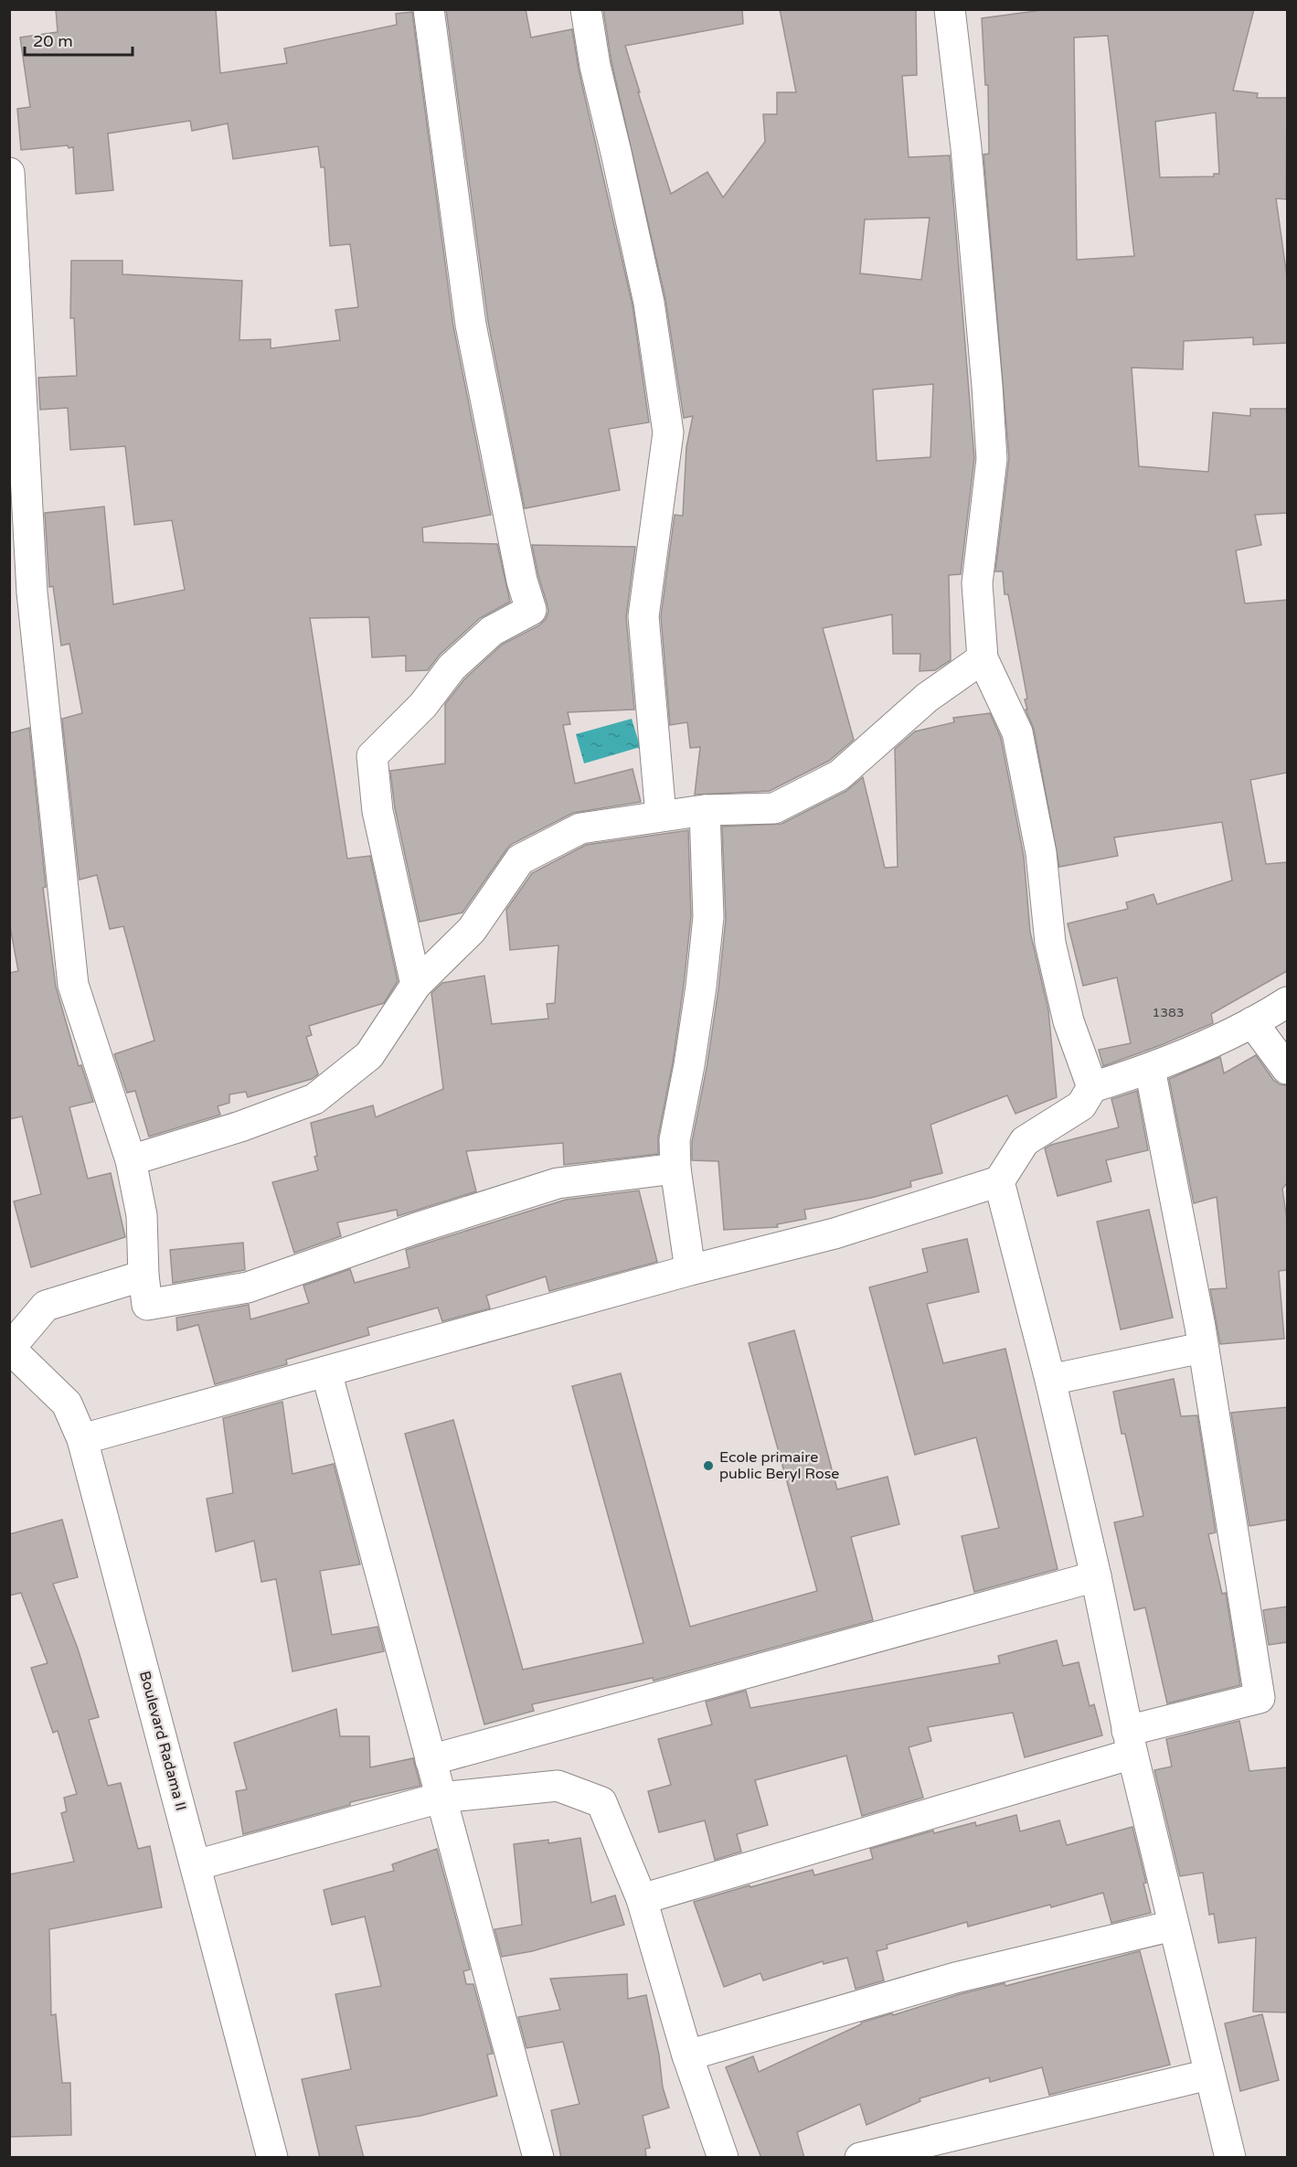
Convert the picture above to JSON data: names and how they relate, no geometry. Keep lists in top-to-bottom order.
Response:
{
  "streets": {
    "street": ["Boulevard Radama II"]
  },
  "places": ["Ecole primaire public Beryl Rose"],
  "house_numbers": ["1383"],
  "scale_bar": "20 m"
}
